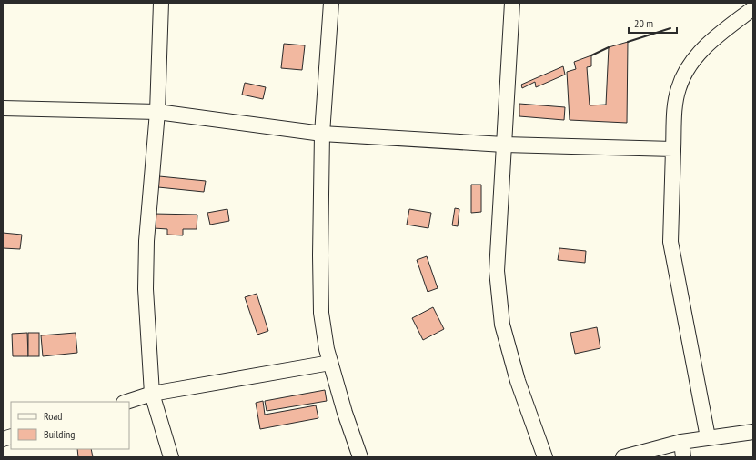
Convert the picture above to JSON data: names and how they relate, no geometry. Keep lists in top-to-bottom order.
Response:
{
  "legend": ["Road", "Building"],
  "scale_bar": "20 m"
}
